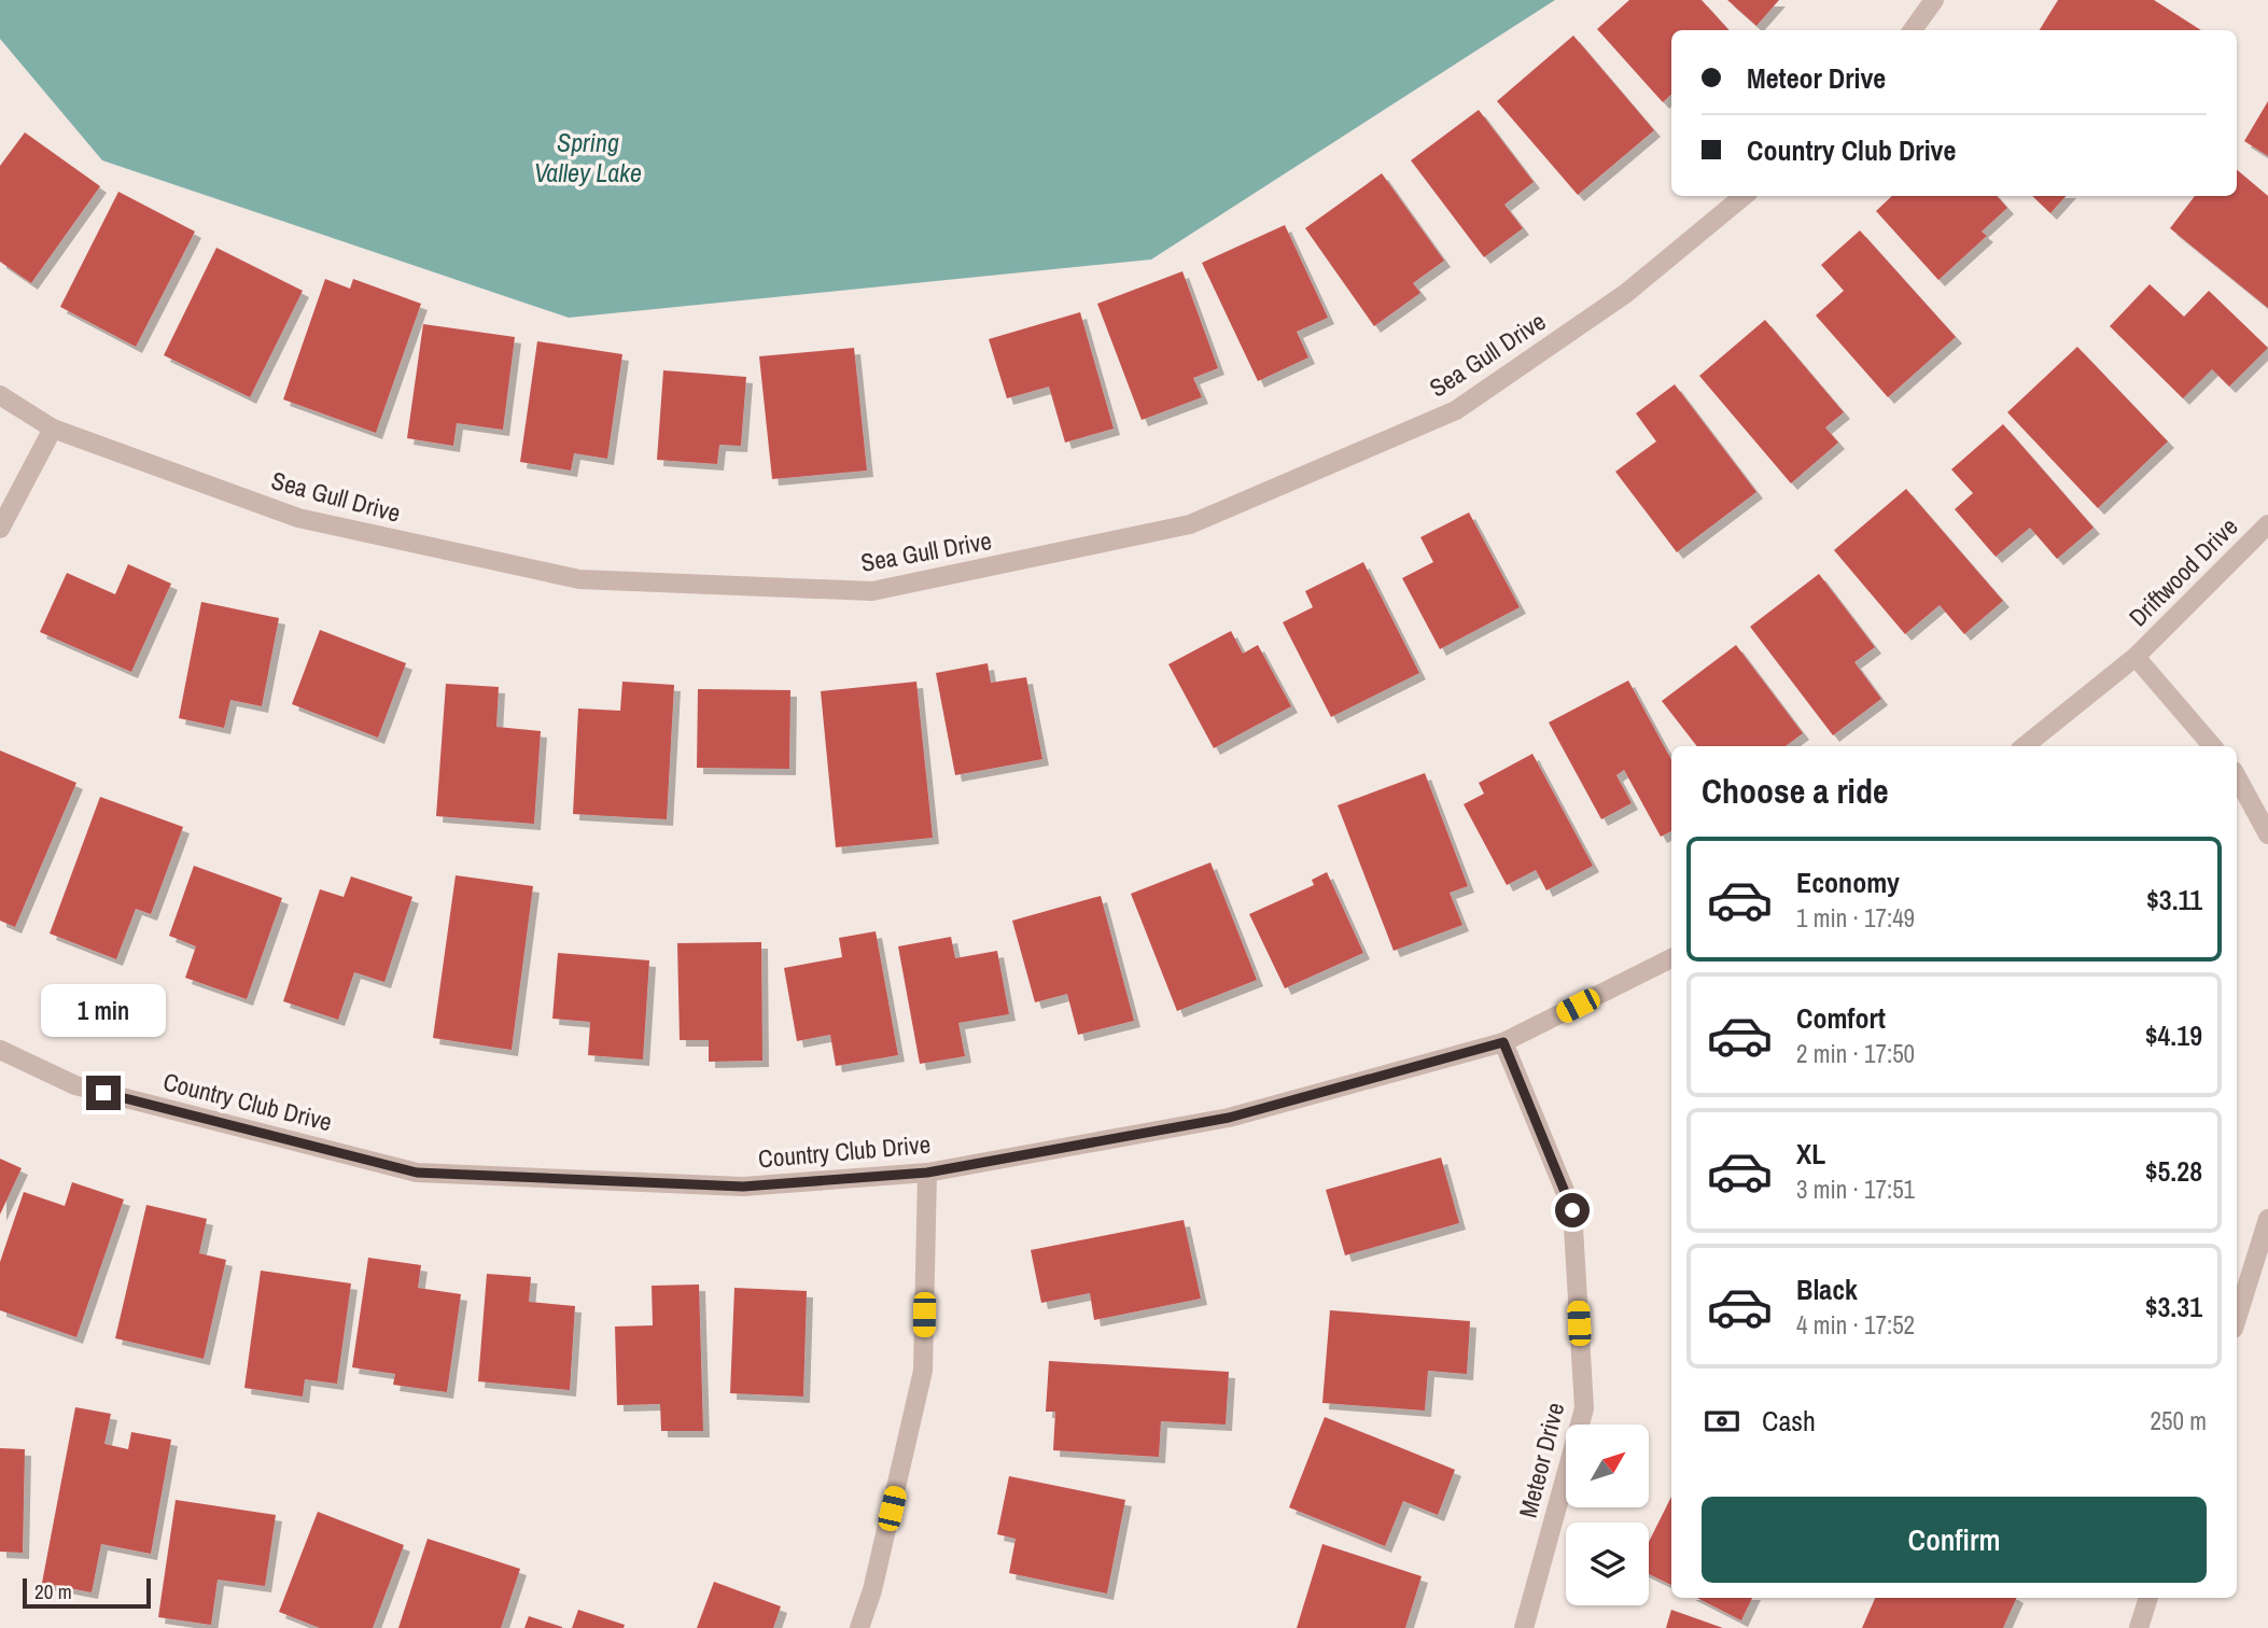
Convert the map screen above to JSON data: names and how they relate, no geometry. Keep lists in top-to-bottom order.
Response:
{
  "streets": {
    "street": [
      "Sea Gull Drive",
      "Driftwood Drive",
      "Country Club Drive",
      "Meteor Drive"
    ]
  },
  "crossings": [
    ["Country Club Drive", "Meteor Drive"]
  ],
  "water": ["Spring Valley Lake"],
  "scale_bar": "20 m",
  "north": "top right",
  "page": {
    "banner": ["Meteor Drive", "Country Club Drive"],
    "heading": "Choose a ride",
    "list": [
      {
        "name": "Economy",
        "note": "1 min · 17:49",
        "value": "$3.11"
      },
      {
        "name": "Comfort",
        "note": "2 min · 17:50",
        "value": "$4.19"
      },
      {
        "name": "XL",
        "note": "3 min · 17:51",
        "value": "$5.28"
      },
      {
        "name": "Black",
        "note": "4 min · 17:52",
        "value": "$3.31"
      }
    ],
    "bubble": "1 min",
    "pay": ["Cash", "250 m"],
    "buttons": "Confirm",
    "scale": "20 m"
  }
}
